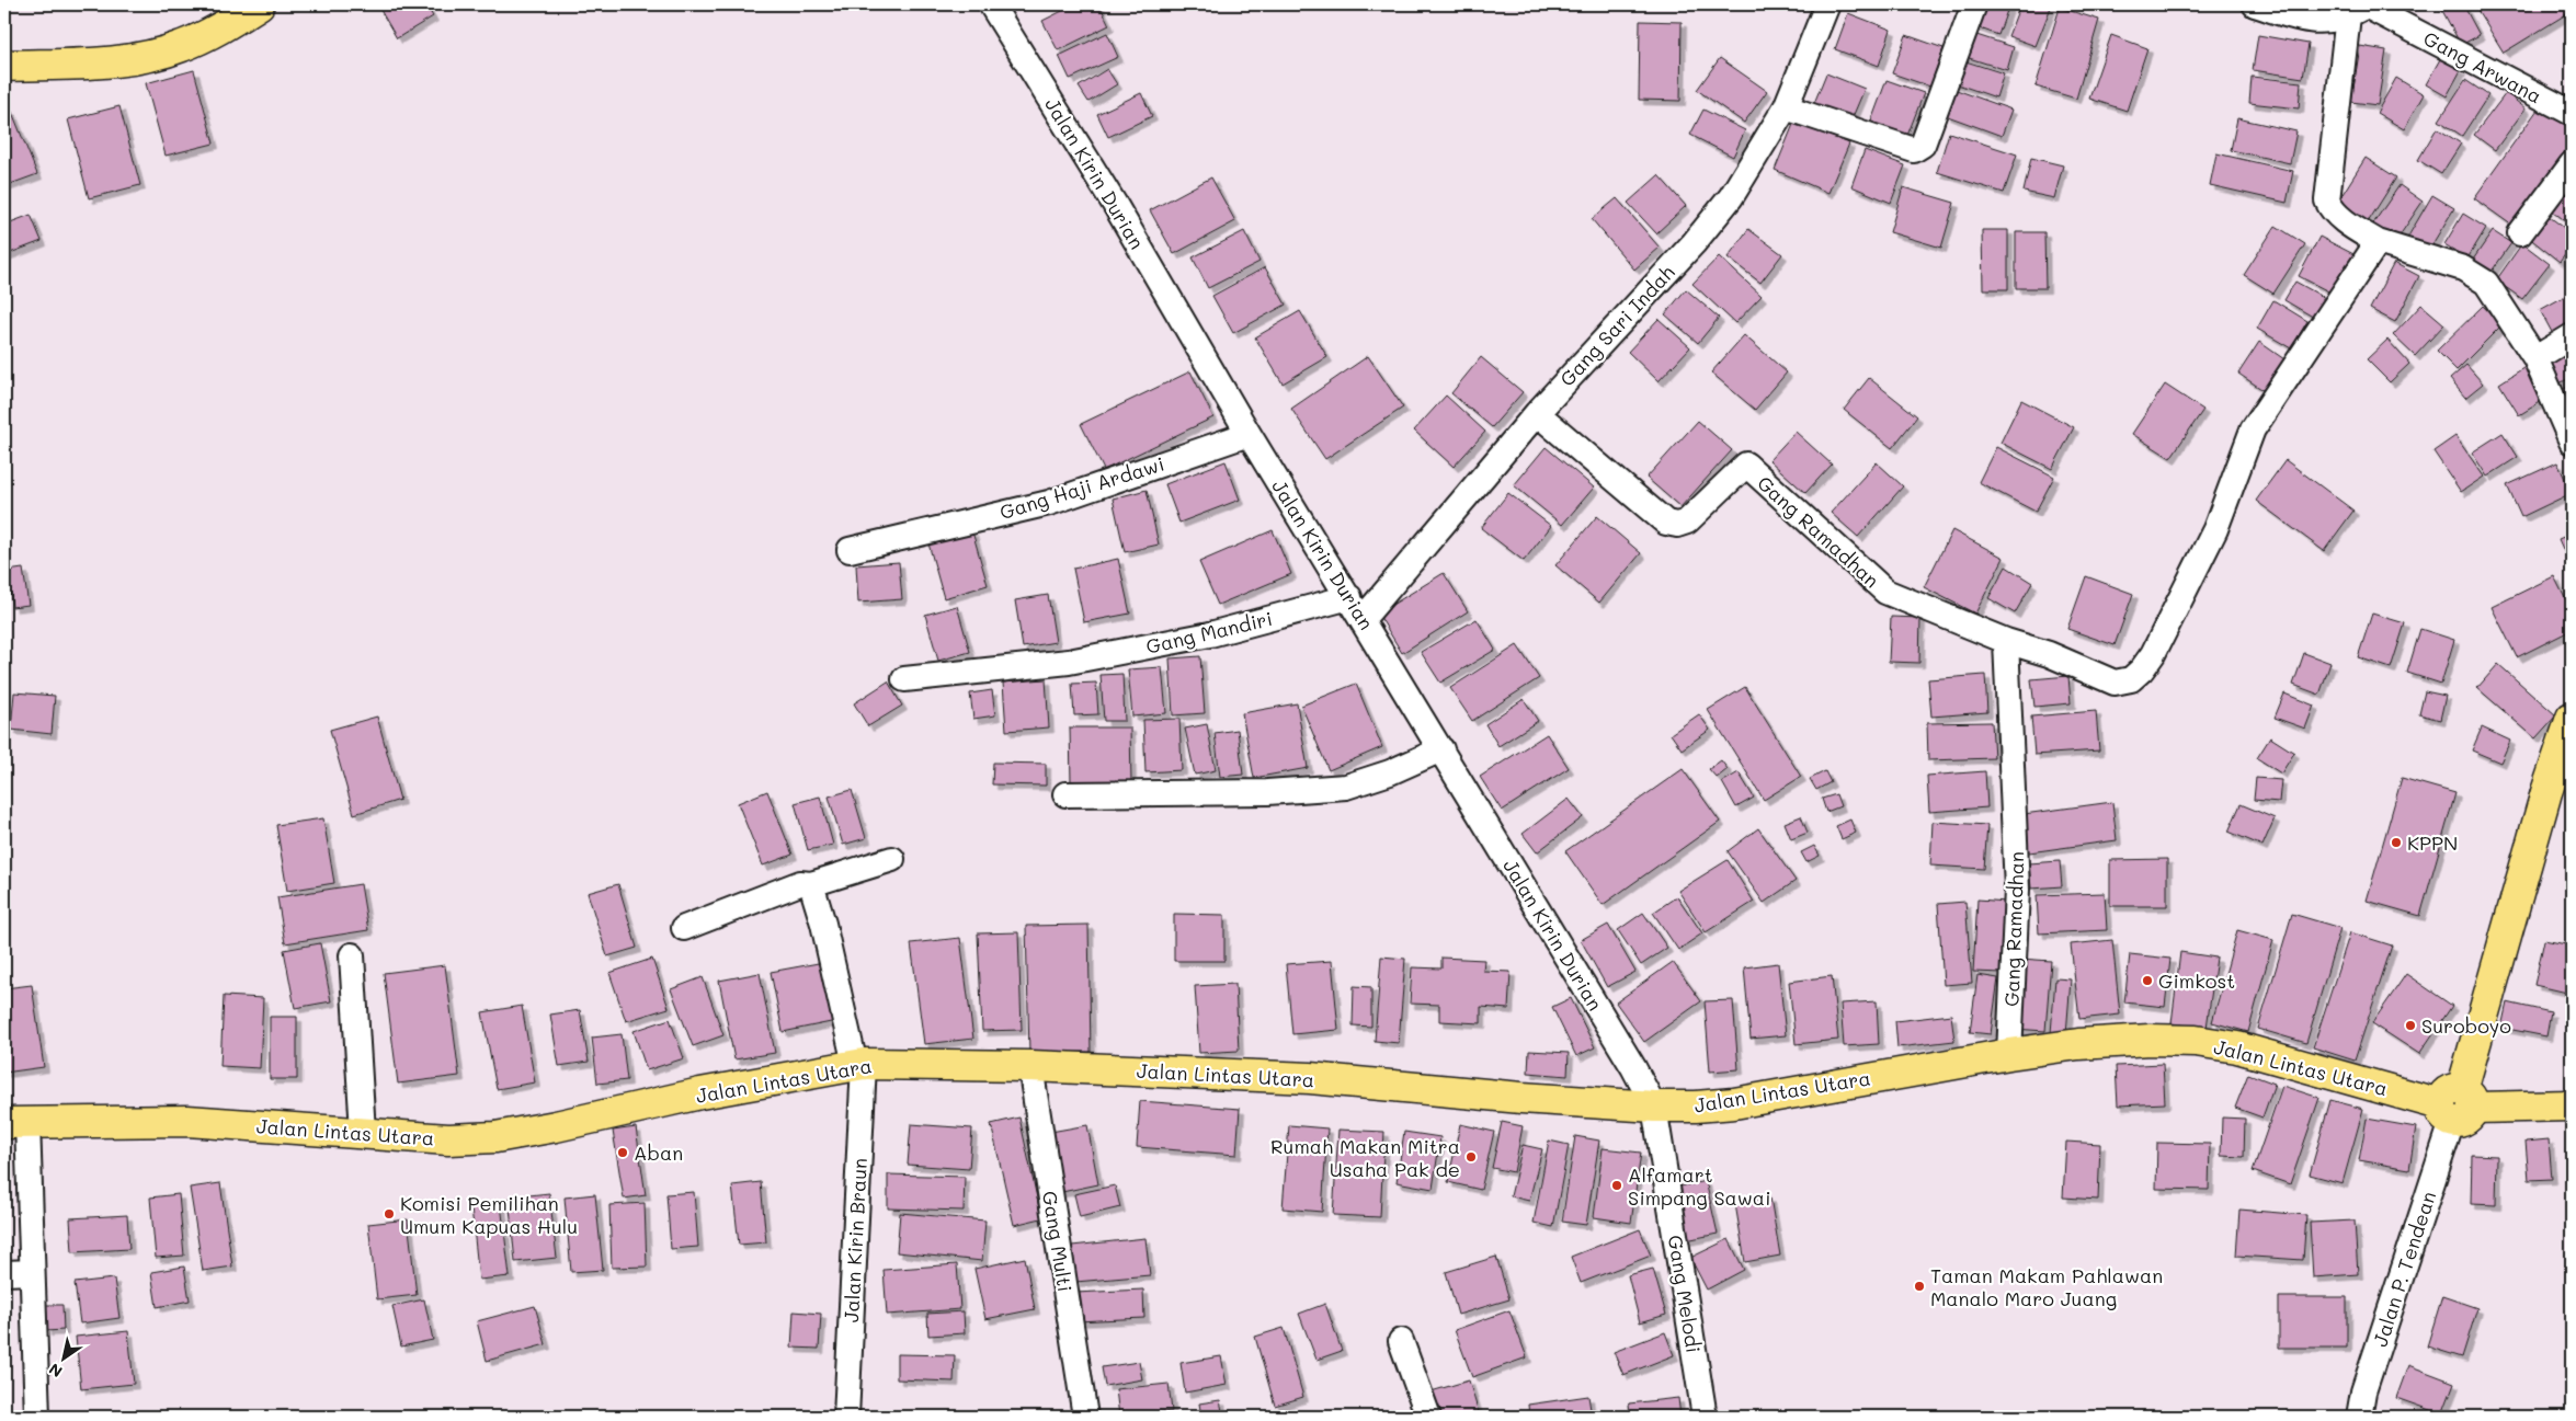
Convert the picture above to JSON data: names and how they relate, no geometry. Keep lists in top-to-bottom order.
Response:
{
  "streets": {
    "main road": ["Jalan Lintas Utara"],
    "street": [
      "Gang Arwana",
      "Jalan Kirin Durian",
      "Gang Sari Indah",
      "Gang Haji Ardawi",
      "Gang Ramadhan",
      "Gang Mandiri",
      "Jalan Kirin Braun",
      "Gang Multi",
      "Jalan P. Tendean",
      "Gang Melodi"
    ]
  },
  "crossings": [
    ["Jalan Kirin Durian", "Gang Sari Indah"],
    ["Jalan Kirin Durian", "Gang Haji Ardawi"],
    ["Jalan Kirin Durian", "Gang Mandiri"],
    ["Jalan Kirin Durian", "Jalan Lintas Utara"],
    ["Jalan Kirin Durian", "Gang Melodi"],
    ["Gang Sari Indah", "Gang Ramadhan"],
    ["Gang Ramadhan", "Jalan Lintas Utara"],
    ["Jalan Lintas Utara", "Jalan Kirin Braun"],
    ["Jalan Lintas Utara", "Gang Multi"],
    ["Jalan Lintas Utara", "Jalan P. Tendean"],
    ["Jalan Lintas Utara", "Gang Melodi"]
  ],
  "places": [
    "KPPN",
    "Gimkost",
    "Suroboyo",
    "Aban",
    "Rumah Makan Mitra Usaha Pak de",
    "Alfamart Simpang Sawai",
    "Komisi Pemilihan Umum Kapuas Hulu",
    "Taman Makam Pahlawan Manalo Maro Juang"
  ],
  "north": "bottom left"
}
